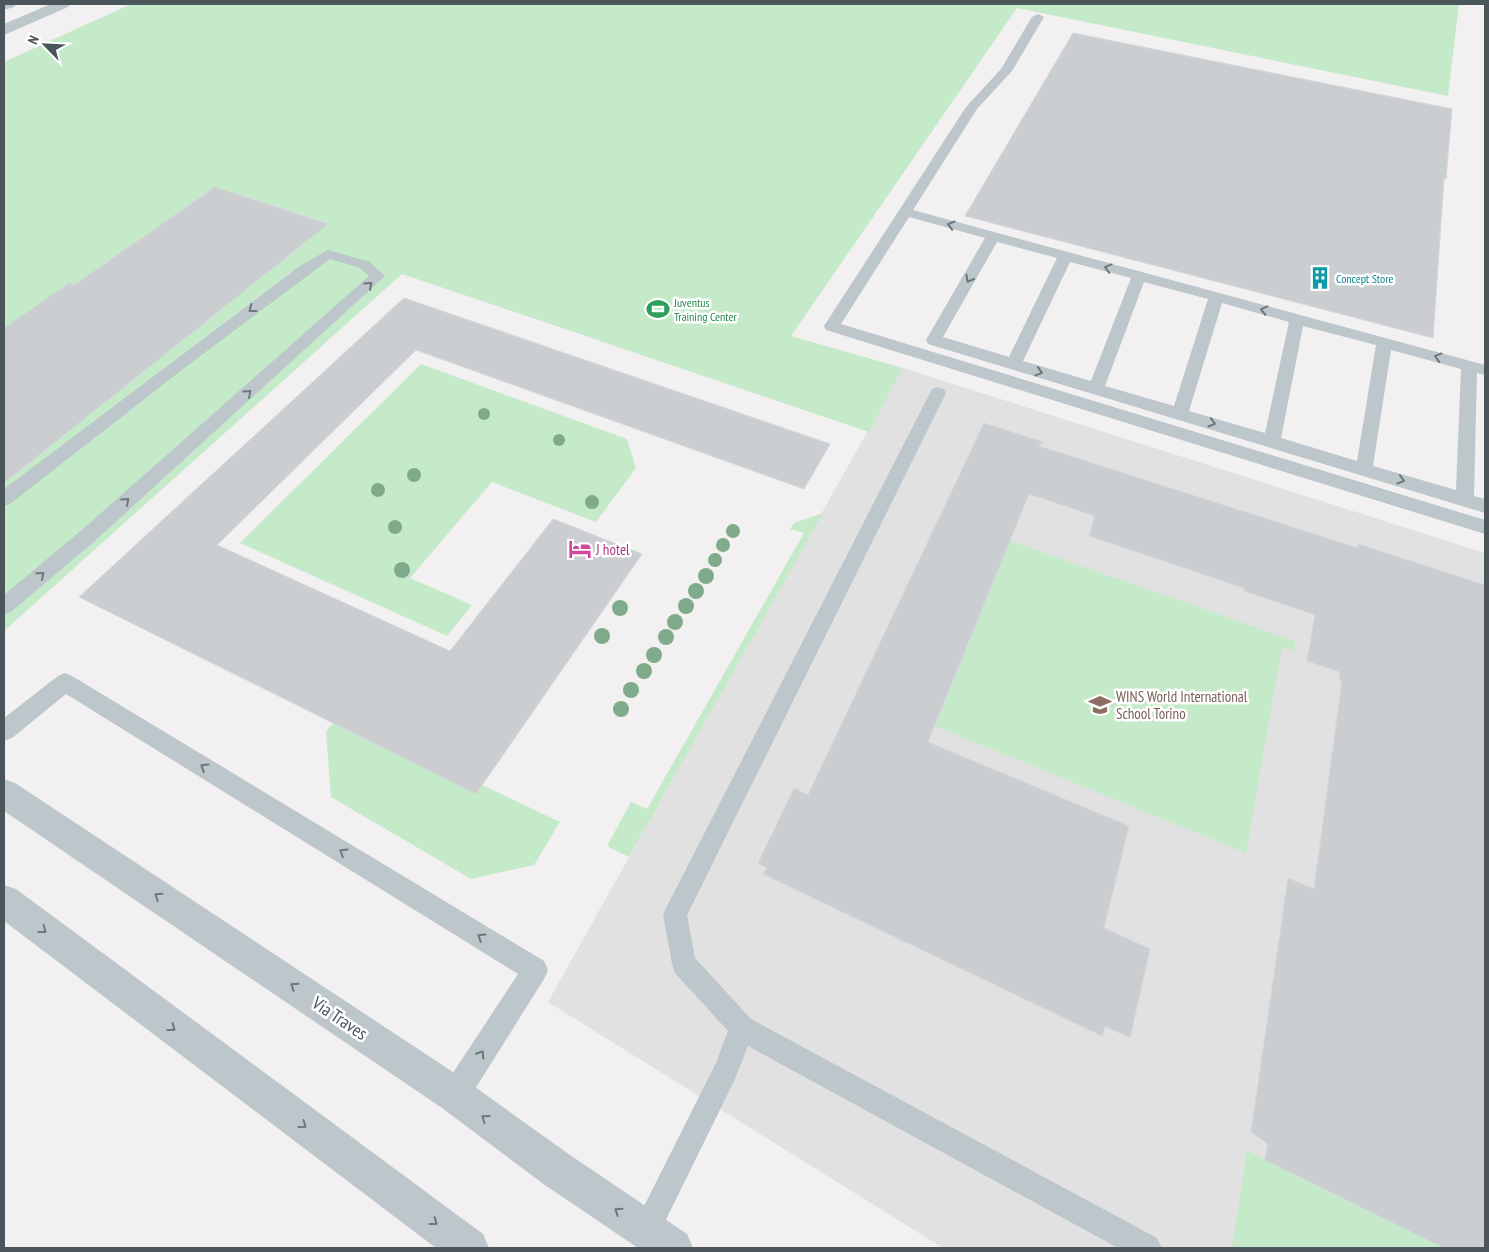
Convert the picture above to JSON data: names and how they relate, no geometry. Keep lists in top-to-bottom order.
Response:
{
  "streets": {
    "street": ["Via Traves"]
  },
  "places": {
    "building": ["Concept Store"],
    "sports": ["Juventus Training Center"],
    "hotel": ["J hotel"],
    "school or university": ["WINS World International School Torino"]
  },
  "north": "top left"
}
